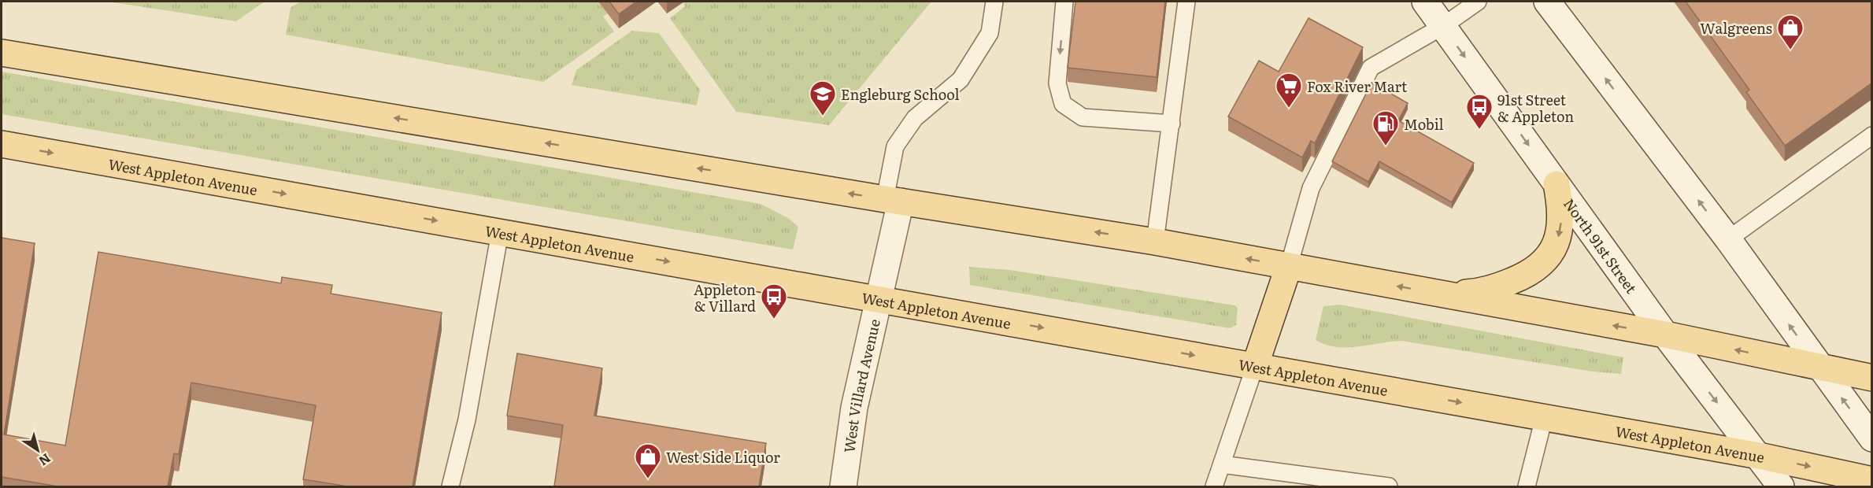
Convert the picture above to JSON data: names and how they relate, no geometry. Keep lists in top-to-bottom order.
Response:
{
  "streets": {
    "main road": ["West Appleton Avenue", "North 91st Street", "West Villard Avenue"]
  },
  "crossings": [
    ["West Appleton Avenue", "North 91st Street"],
    ["West Appleton Avenue", "West Villard Avenue"]
  ],
  "places": {
    "shop": ["Walgreens", "West Side Liquor"],
    "supermarket": ["Fox River Mart"],
    "school or university": ["Engleburg School"],
    "bus stop": ["91st Street & Appleton", "Appleton & Villard"],
    "fuel station": ["Mobil"]
  },
  "north": "bottom right"
}
